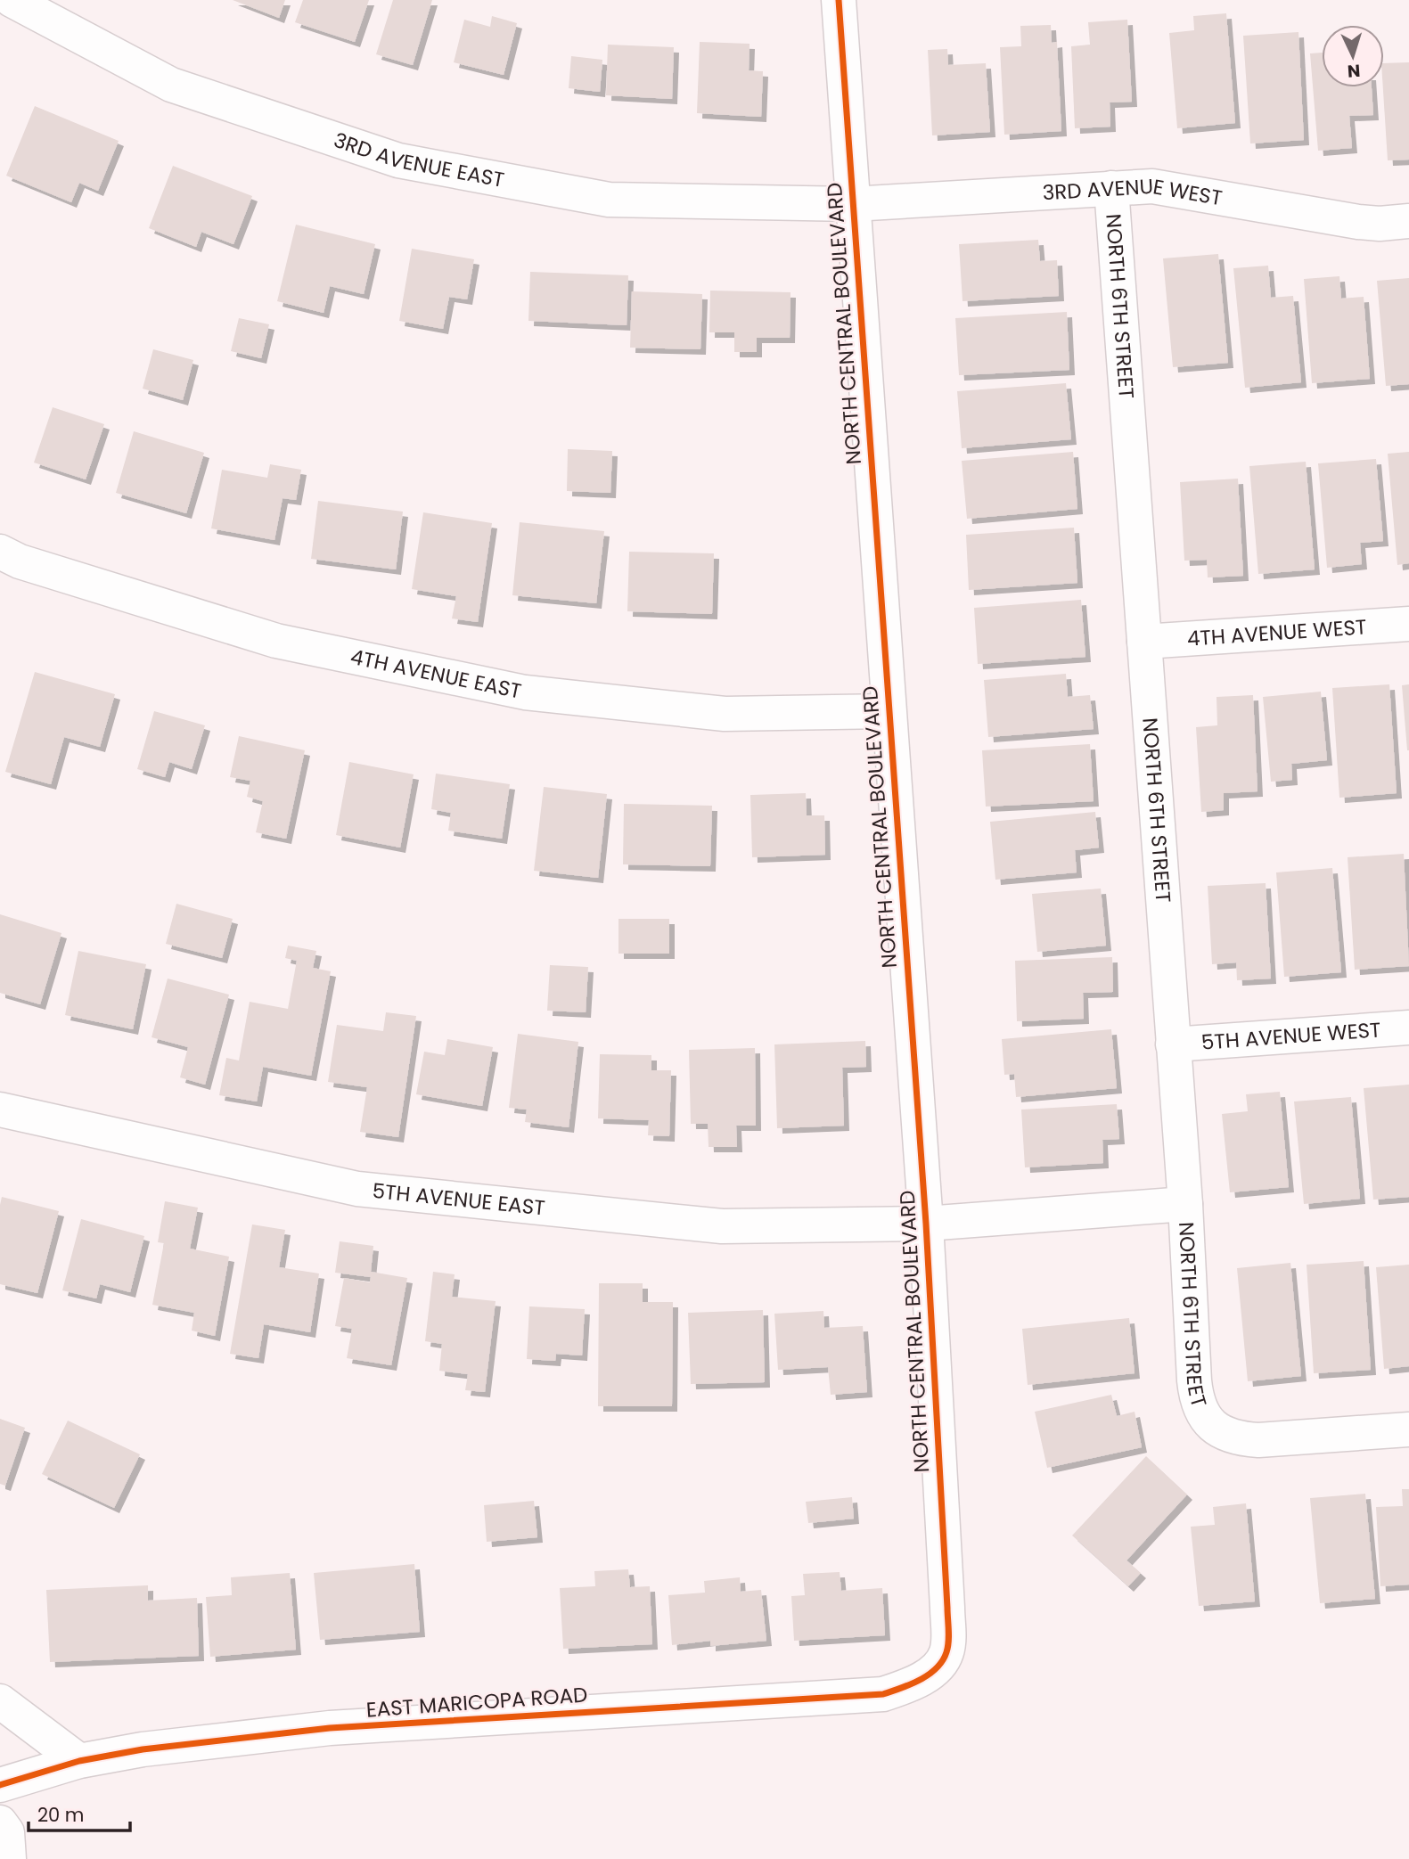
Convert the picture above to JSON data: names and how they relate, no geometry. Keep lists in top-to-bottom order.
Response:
{
  "streets": {
    "street": [
      "3RD AVENUE EAST",
      "3RD AVENUE WEST",
      "NORTH 6TH STREET",
      "NORTH CENTRAL BOULEVARD",
      "4TH AVENUE WEST",
      "4TH AVENUE EAST",
      "5TH AVENUE WEST",
      "5TH AVENUE EAST",
      "EAST MARICOPA ROAD"
    ]
  },
  "crossings": [
    ["3RD AVENUE EAST", "3RD AVENUE WEST"],
    ["3RD AVENUE EAST", "NORTH CENTRAL BOULEVARD"],
    ["3RD AVENUE WEST", "NORTH 6TH STREET"],
    ["3RD AVENUE WEST", "NORTH CENTRAL BOULEVARD"],
    ["NORTH 6TH STREET", "4TH AVENUE WEST"],
    ["NORTH 6TH STREET", "5TH AVENUE WEST"],
    ["NORTH 6TH STREET", "5TH AVENUE EAST"],
    ["NORTH CENTRAL BOULEVARD", "4TH AVENUE EAST"],
    ["NORTH CENTRAL BOULEVARD", "5TH AVENUE EAST"],
    ["NORTH CENTRAL BOULEVARD", "EAST MARICOPA ROAD"]
  ],
  "scale_bar": "20 m",
  "north": "bottom"
}
